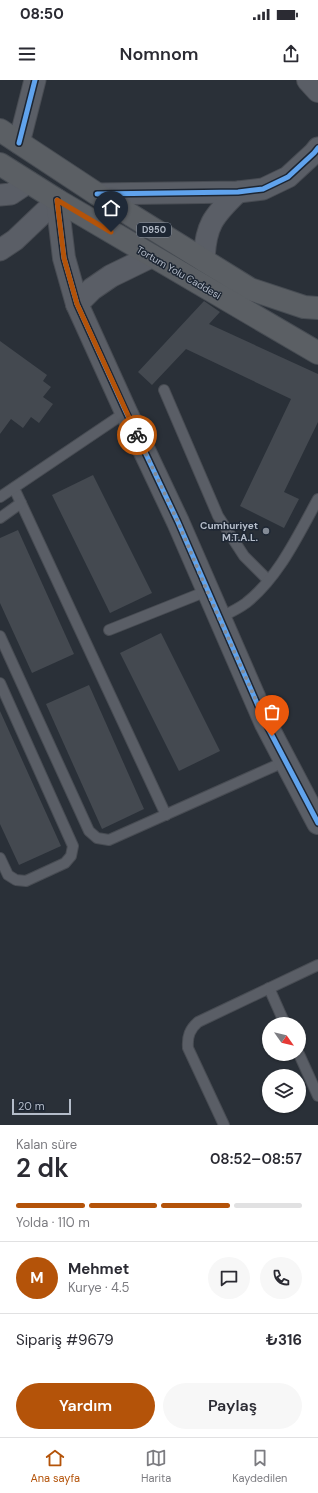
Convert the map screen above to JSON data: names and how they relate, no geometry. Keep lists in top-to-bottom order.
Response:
{
  "streets": {
    "highway": ["D950", "Tortum Yolu Caddesi"]
  },
  "places": ["Cumhuriyet M.T.A.L."],
  "scale_bar": "20 m",
  "north": "bottom right",
  "page": {
    "status": "08:50",
    "header": "Nomnom",
    "scale": "20 m",
    "heading": ["2 dk", "Kalan süre", "08:52–08:57"],
    "panel": [
      "Mehmet",
      "Kurye · 4.5",
      "Sipariş #9679",
      "₺316"
    ],
    "bar": "Yolda · 110 m",
    "round": "M",
    "buttons": ["Yardım", "Paylaş"],
    "tabs": ["Ana sayfa", "Harita", "Kaydedilen"]
  }
}
